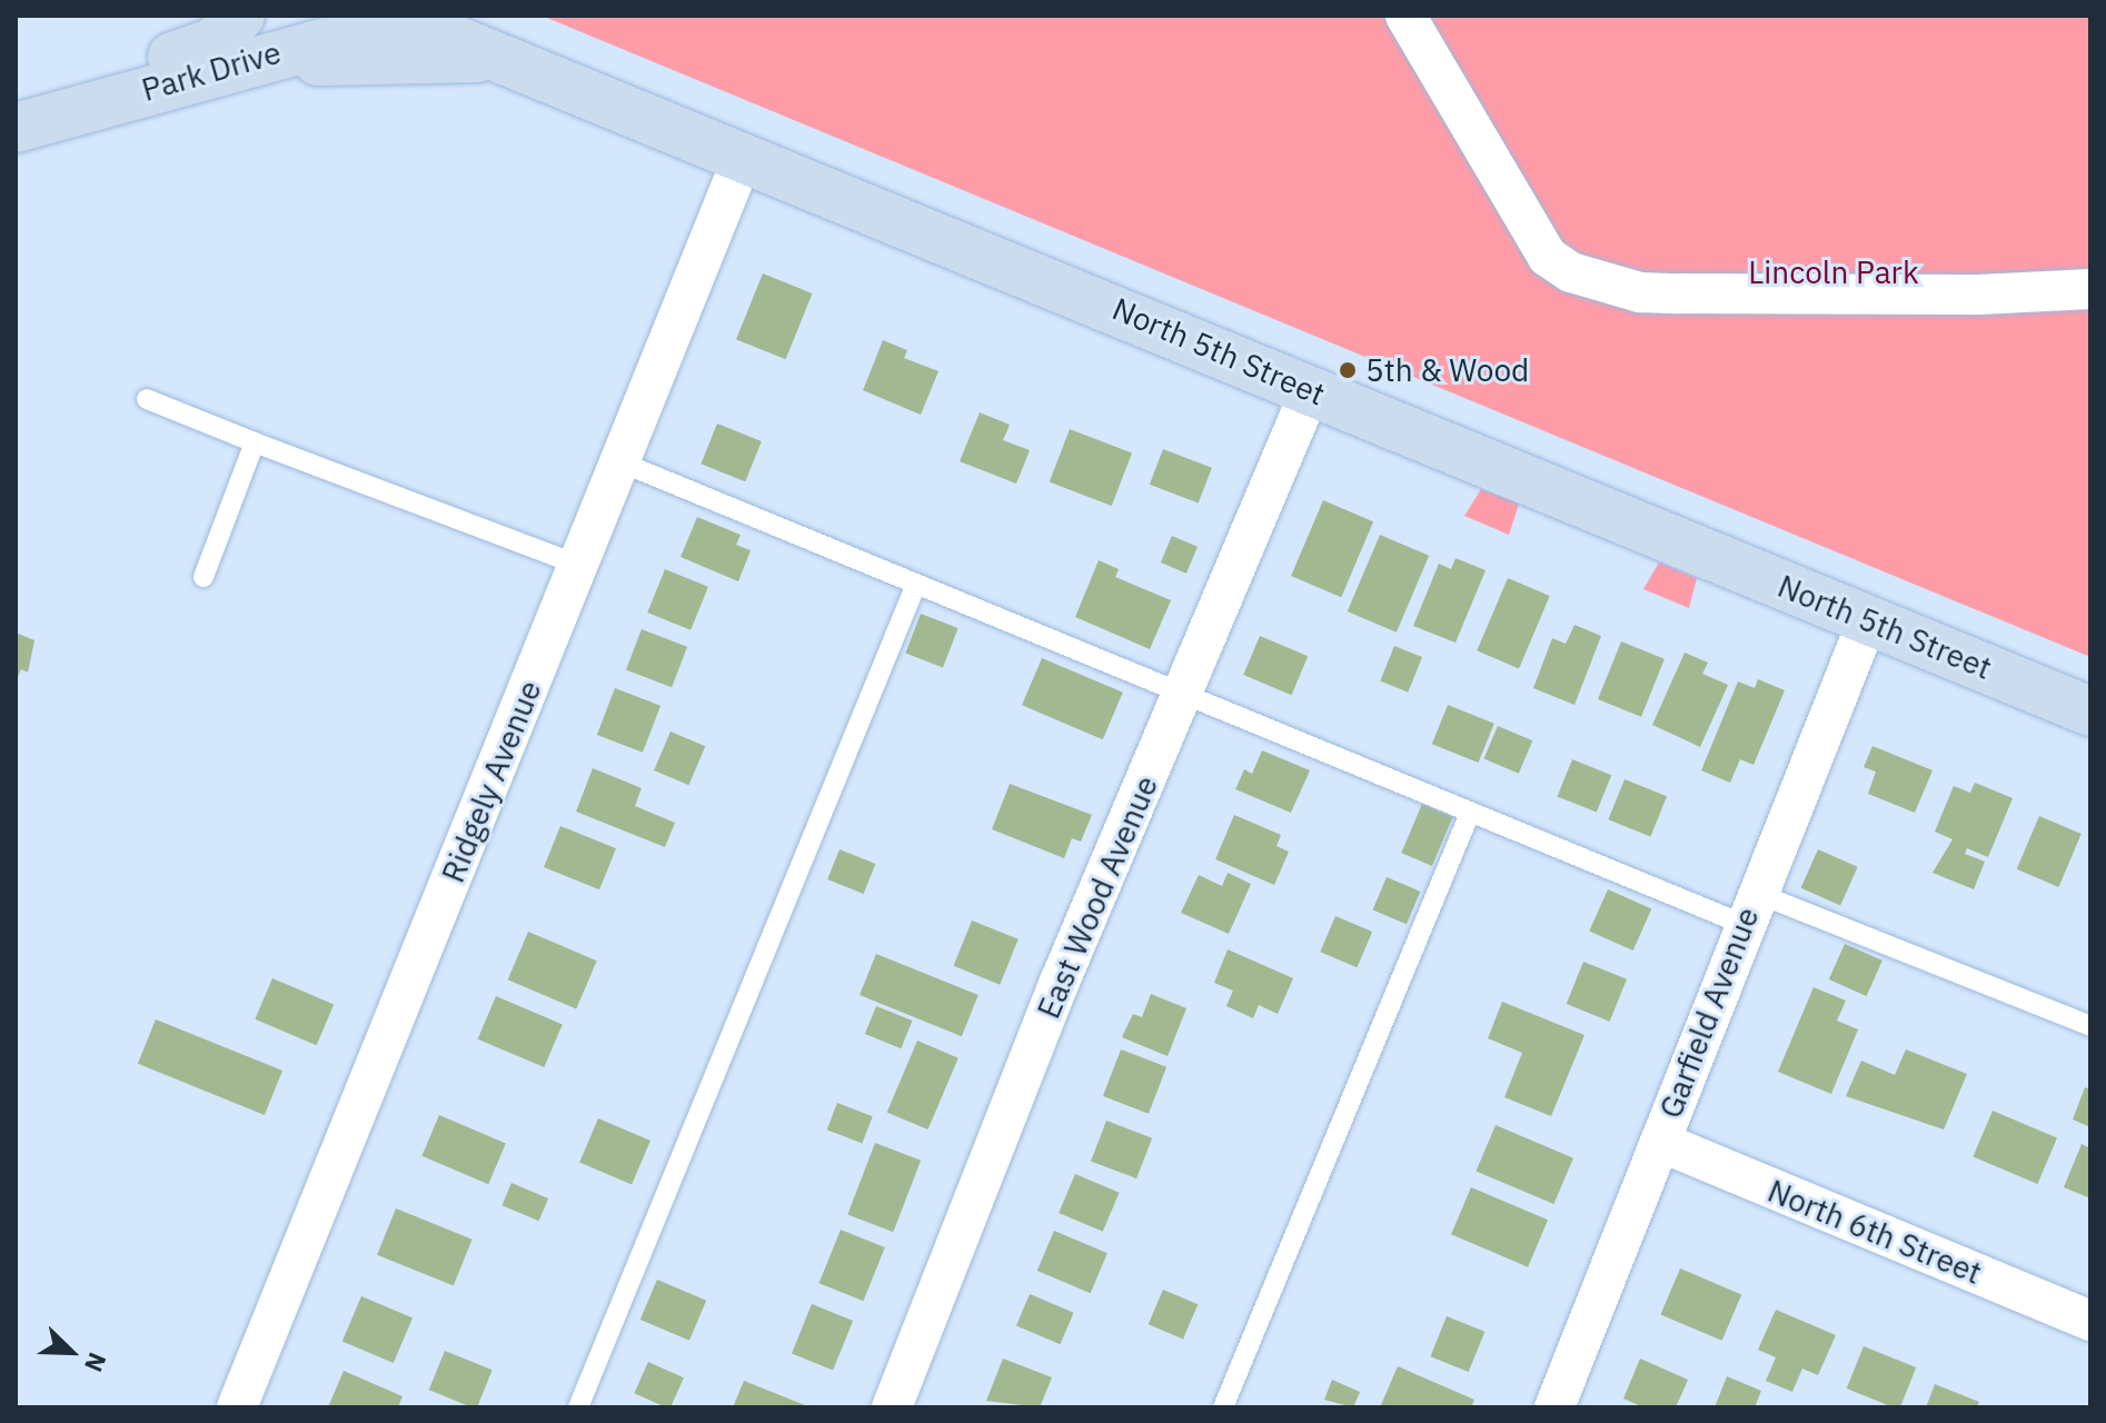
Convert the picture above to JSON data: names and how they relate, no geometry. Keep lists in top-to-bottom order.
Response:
{
  "streets": {
    "main road": ["Park Drive", "North 5th Street"],
    "street": [
      "Ridgely Avenue",
      "East Wood Avenue",
      "Garfield Avenue",
      "North 6th Street"
    ]
  },
  "crossings": [
    ["Park Drive", "North 5th Street"],
    ["North 5th Street", "Ridgely Avenue"],
    ["North 5th Street", "East Wood Avenue"],
    ["North 5th Street", "Garfield Avenue"],
    ["Garfield Avenue", "North 6th Street"]
  ],
  "parks": ["Lincoln Park"],
  "places": ["5th & Wood"],
  "north": "bottom right"
}
